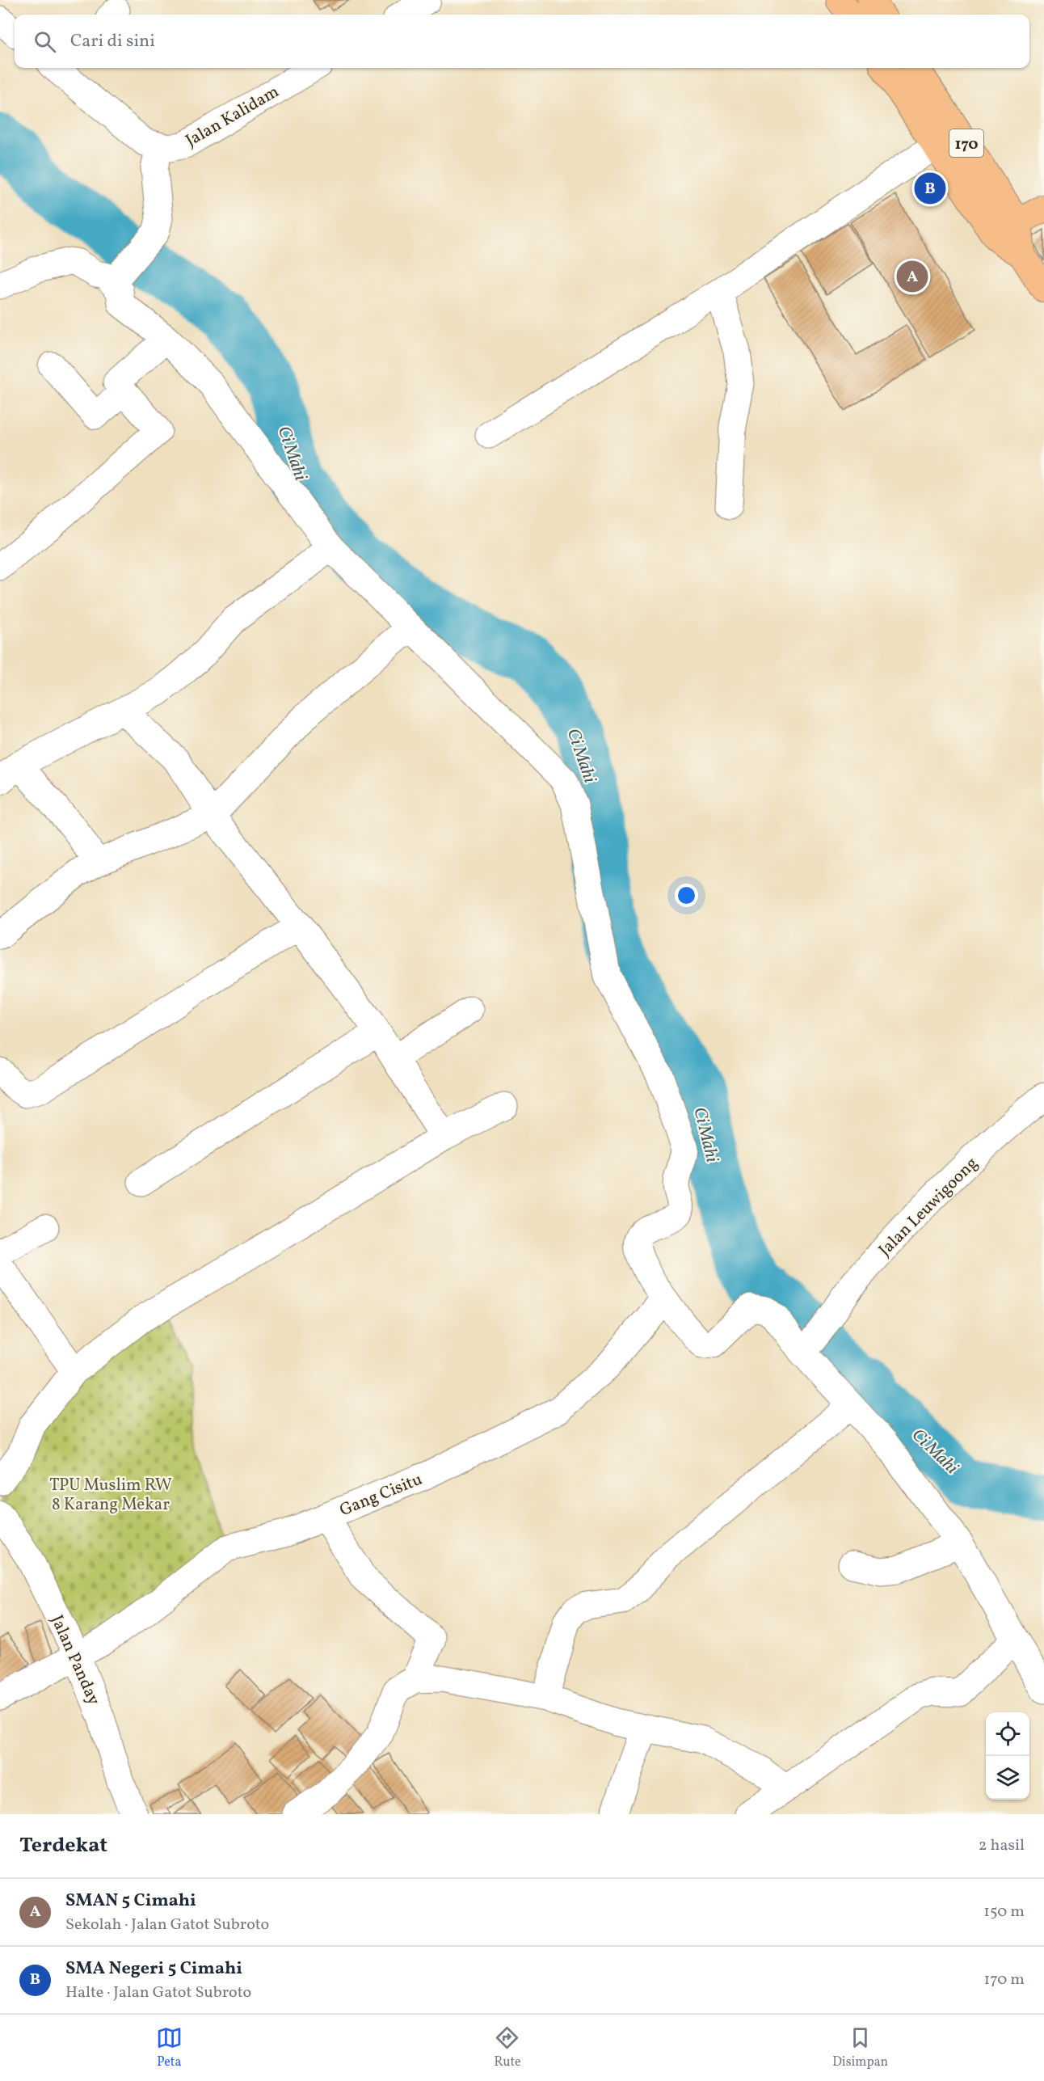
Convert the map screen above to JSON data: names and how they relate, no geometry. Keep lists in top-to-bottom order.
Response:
{
  "streets": {
    "main road": ["170"],
    "street": [
      "Jalan Kalidam",
      "Jalan Leuwigoong",
      "Gang Cisitu",
      "Jalan Panday"
    ]
  },
  "crossings": [
    ["Gang Cisitu", "Jalan Panday"]
  ],
  "water": ["Ci Mahi"],
  "parks": ["TPU Muslim RW 8 Karang Mekar"],
  "page": {
    "search": "Cari di sini",
    "pins": ["B", "A"],
    "heading": ["Terdekat", "2 hasil"],
    "list": [
      {
        "mark": "A",
        "name": "SMAN 5 Cimahi",
        "note": "Sekolah · Jalan Gatot Subroto",
        "value": "150 m"
      },
      {
        "mark": "B",
        "name": "SMA Negeri 5 Cimahi",
        "note": "Halte · Jalan Gatot Subroto",
        "value": "170 m"
      }
    ],
    "nav": ["Peta", "Rute", "Disimpan"]
  }
}
